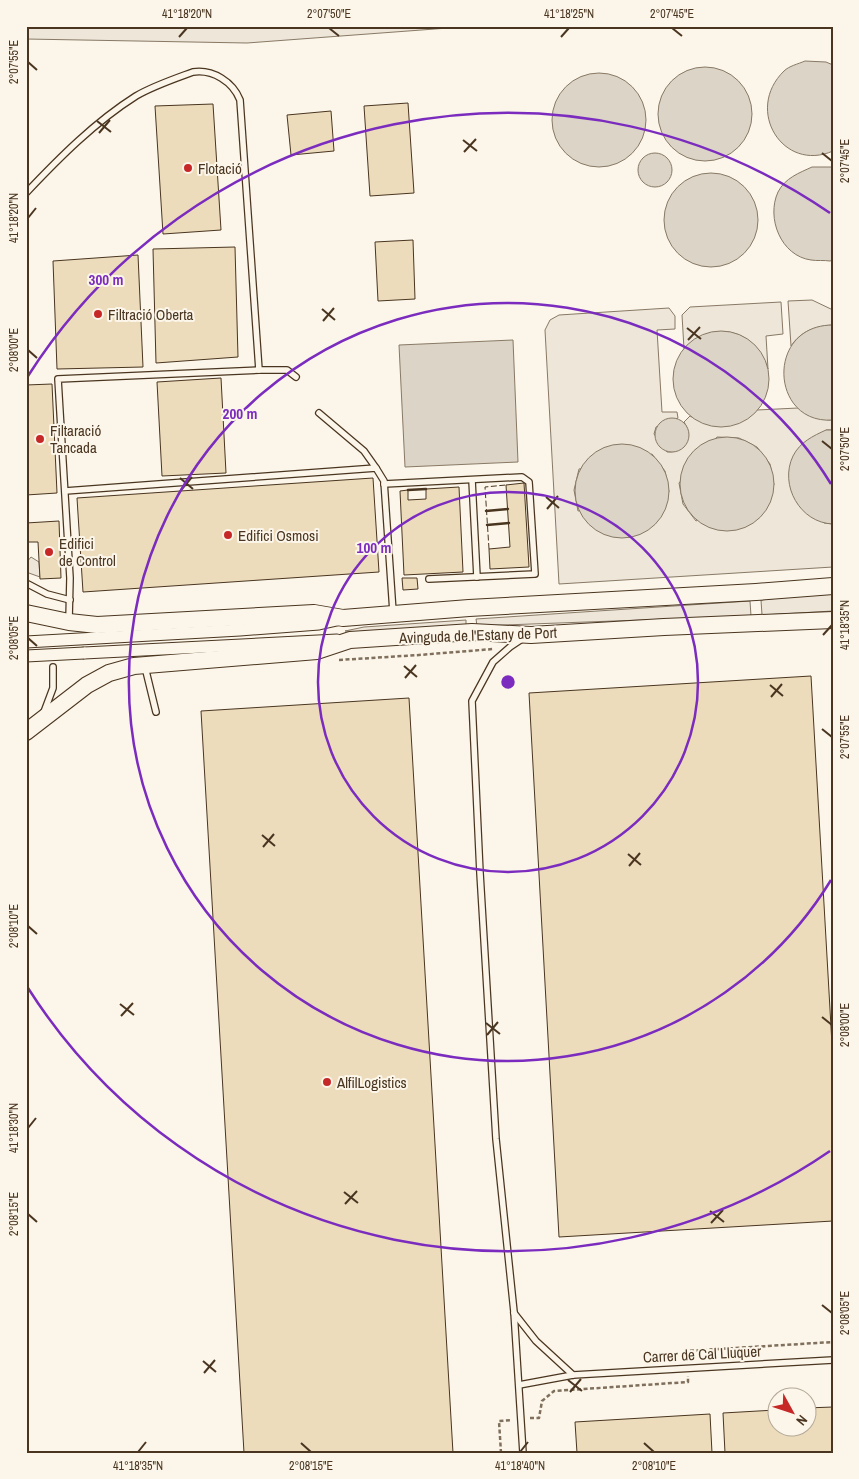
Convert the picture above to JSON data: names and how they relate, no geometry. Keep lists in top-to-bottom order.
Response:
{
  "streets": {
    "street": ["Avinguda de l'Estany de Port"],
    "lane": ["Carrer de Cal Lluquer"]
  },
  "places": [
    "Flotació",
    "Filtració Oberta",
    "Filtaració Tancada",
    "Edifici Osmosi",
    "Edifici de Control",
    "AlfilLogistics"
  ],
  "north": "bottom right",
  "coordinates": [
    "41°18'20\"N",
    "2°07'50\"E",
    "41°18'25\"N",
    "2°07'45\"E",
    "2°07'55\"E",
    "2°08'00\"E",
    "41°18'35\"N",
    "2°08'05\"E",
    "2°08'10\"E",
    "41°18'30\"N",
    "2°08'15\"E",
    "41°18'40\"N"
  ],
  "rings": ["300 m", "200 m", "100 m"]
}
